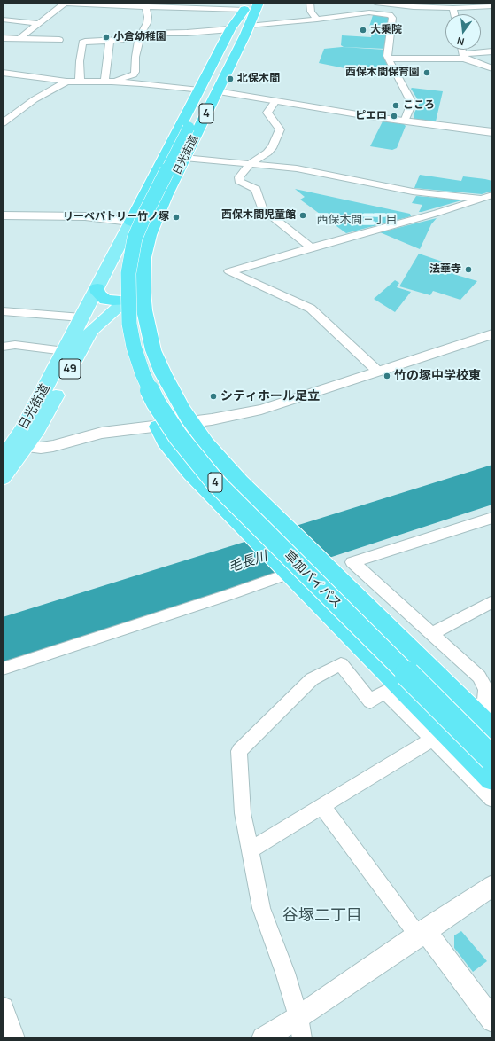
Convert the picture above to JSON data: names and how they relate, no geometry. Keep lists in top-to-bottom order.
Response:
{
  "streets": {
    "highway": ["4", "日光街道", "草加バイパス"],
    "main road": ["49"]
  },
  "crossings": [
    ["4", "日光街道"],
    ["4", "草加バイパス"],
    ["日光街道", "草加バイパス"]
  ],
  "districts": ["西保木間三丁目", "谷塚二丁目"],
  "water": ["毛長川"],
  "places": [
    "大乗院",
    "小倉幼稚園",
    "西保木間保育園",
    "北保木間",
    "こころ",
    "ピエロ",
    "西保木間児童館",
    "リーベパトリー竹ノ塚",
    "法華寺",
    "竹の塚中学校東",
    "シティホール足立"
  ],
  "north": "bottom"
}
